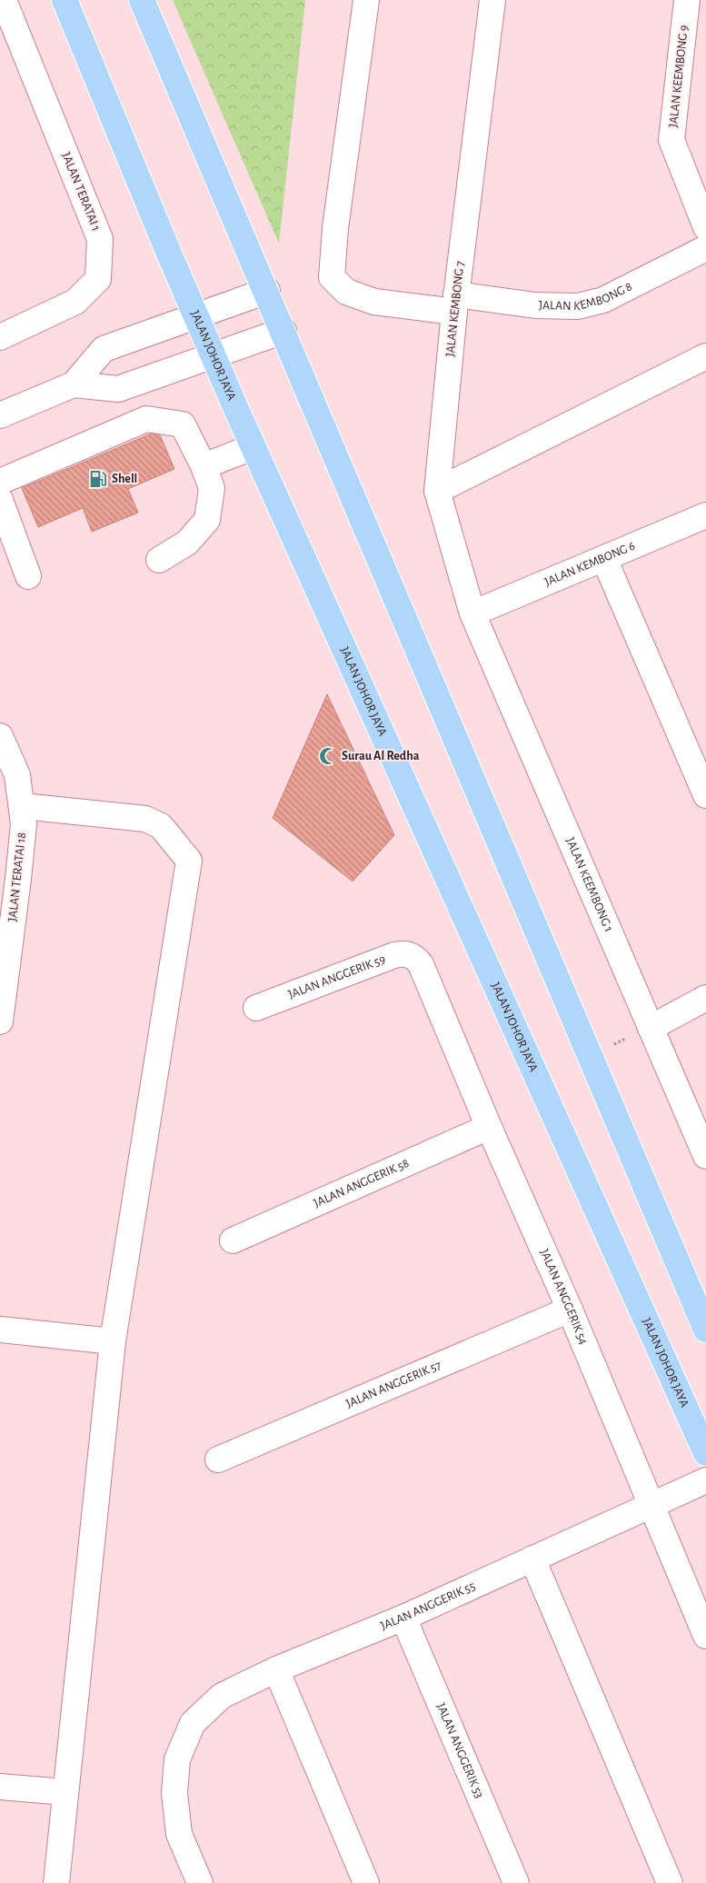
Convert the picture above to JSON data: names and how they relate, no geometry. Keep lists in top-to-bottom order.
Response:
{
  "streets": {
    "main road": ["JALAN JOHOR JAYA"],
    "street": [
      "JALAN KEEMBONG 9",
      "JALAN TERATAI 1",
      "JALAN KEMBONG 8",
      "JALAN KEMBONG 7",
      "JALAN KEMBONG 6",
      "JALAN TERATAI 18",
      "JALAN KEEMBONG 1",
      "JALAN ANGGERIK 59",
      "JALAN ANGGERIK 58",
      "JALAN ANGGERIK 54",
      "JALAN ANGGERIK 57",
      "JALAN ANGGERIK 55",
      "JALAN ANGGERIK 53"
    ]
  },
  "crossings": [
    ["JALAN KEMBONG 8", "JALAN KEMBONG 7"],
    ["JALAN KEMBONG 7", "JALAN KEMBONG 6"],
    ["JALAN KEMBONG 7", "JALAN KEEMBONG 1"],
    ["JALAN KEMBONG 6", "JALAN KEEMBONG 1"],
    ["JALAN ANGGERIK 59", "JALAN ANGGERIK 54"],
    ["JALAN ANGGERIK 58", "JALAN ANGGERIK 54"],
    ["JALAN ANGGERIK 54", "JALAN ANGGERIK 57"],
    ["JALAN ANGGERIK 54", "JALAN ANGGERIK 55"],
    ["JALAN ANGGERIK 55", "JALAN ANGGERIK 53"]
  ],
  "places": {
    "fuel station": ["Shell"],
    "mosque": ["Surau Al Redha"]
  }
}
